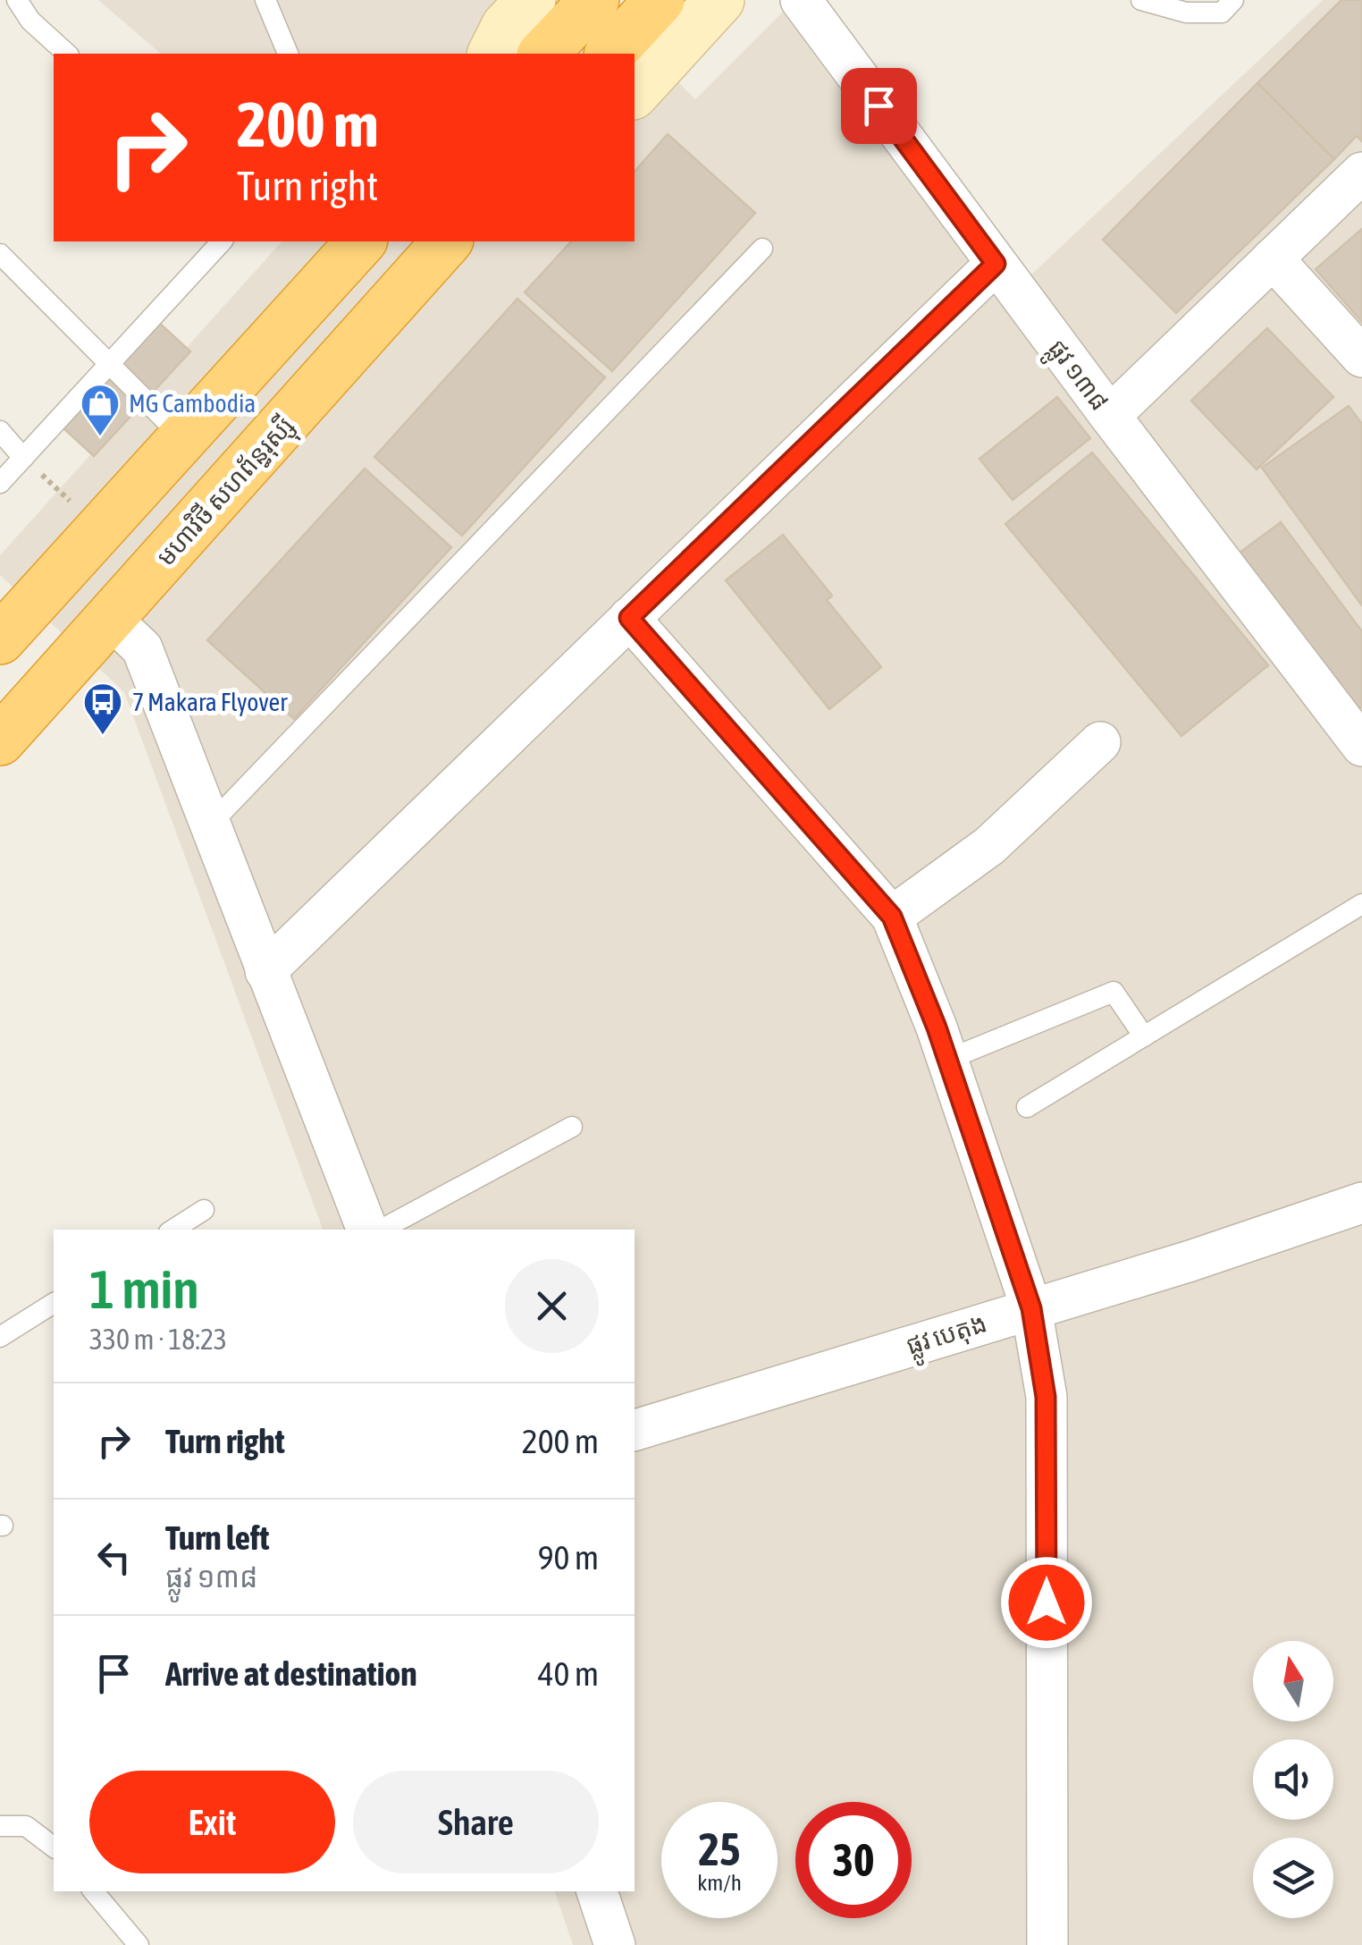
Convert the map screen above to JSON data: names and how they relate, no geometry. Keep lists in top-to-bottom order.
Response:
{
  "streets": {
    "highway": ["មហាវិថី សហព័ន្ធរុស្ស៊ី"],
    "street": ["ផ្លូវ ១៣៨", "ផ្លូវ បេតុង"]
  },
  "places": {
    "shop": ["MG Cambodia"],
    "bus stop": ["7 Makara Flyover"]
  },
  "north": "top",
  "page": {
    "turn": ["200 m", "Turn right"],
    "heading": ["1 min", "330 m · 18:23"],
    "list": [
      {
        "name": "Turn right",
        "value": "200 m"
      },
      {
        "name": "Turn left",
        "note": "ផ្លូវ ១៣៨",
        "value": "90 m"
      },
      {
        "name": "Arrive at destination",
        "value": "40 m"
      }
    ],
    "buttons": ["Exit", "Share"],
    "speed": "25 km/h",
    "limit": "30"
  }
}
